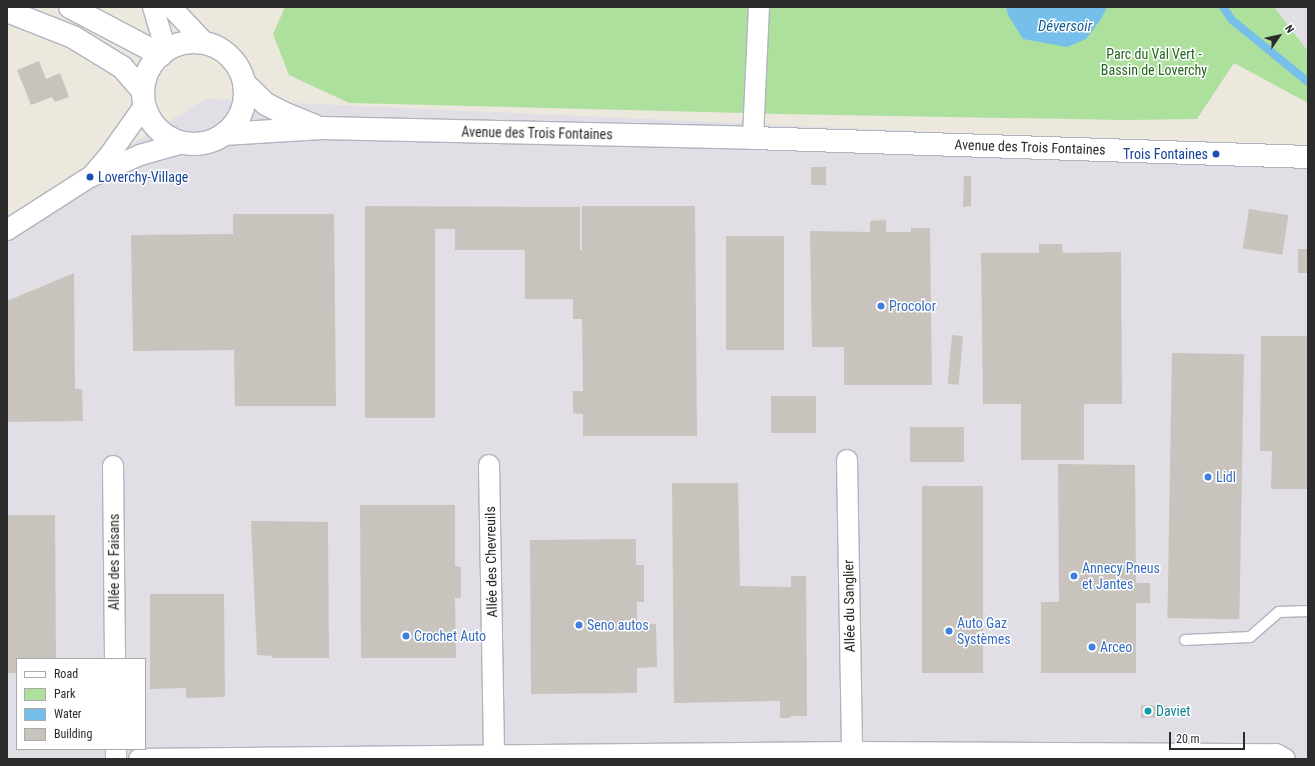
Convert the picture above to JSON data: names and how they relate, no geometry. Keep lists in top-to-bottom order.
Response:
{
  "streets": {
    "street": [
      "Avenue des Trois Fontaines",
      "Allée des Faisans",
      "Allée des Chevreuils",
      "Allée du Sanglier"
    ]
  },
  "water": ["Déversoir"],
  "parks": ["Parc du Val Vert - Bassin de Loverchy"],
  "places": [
    "Trois Fontaines",
    "Loverchy-Village",
    "Procolor",
    "Lidl",
    "Annecy Pneus et Jantes",
    "Seno autos",
    "Auto Gaz Systèmes",
    "Crochet Auto",
    "Arceo",
    "Daviet"
  ],
  "legend": [
    "Road",
    "Park",
    "Water",
    "Building"
  ],
  "scale_bar": "20 m",
  "north": "top right"
}
